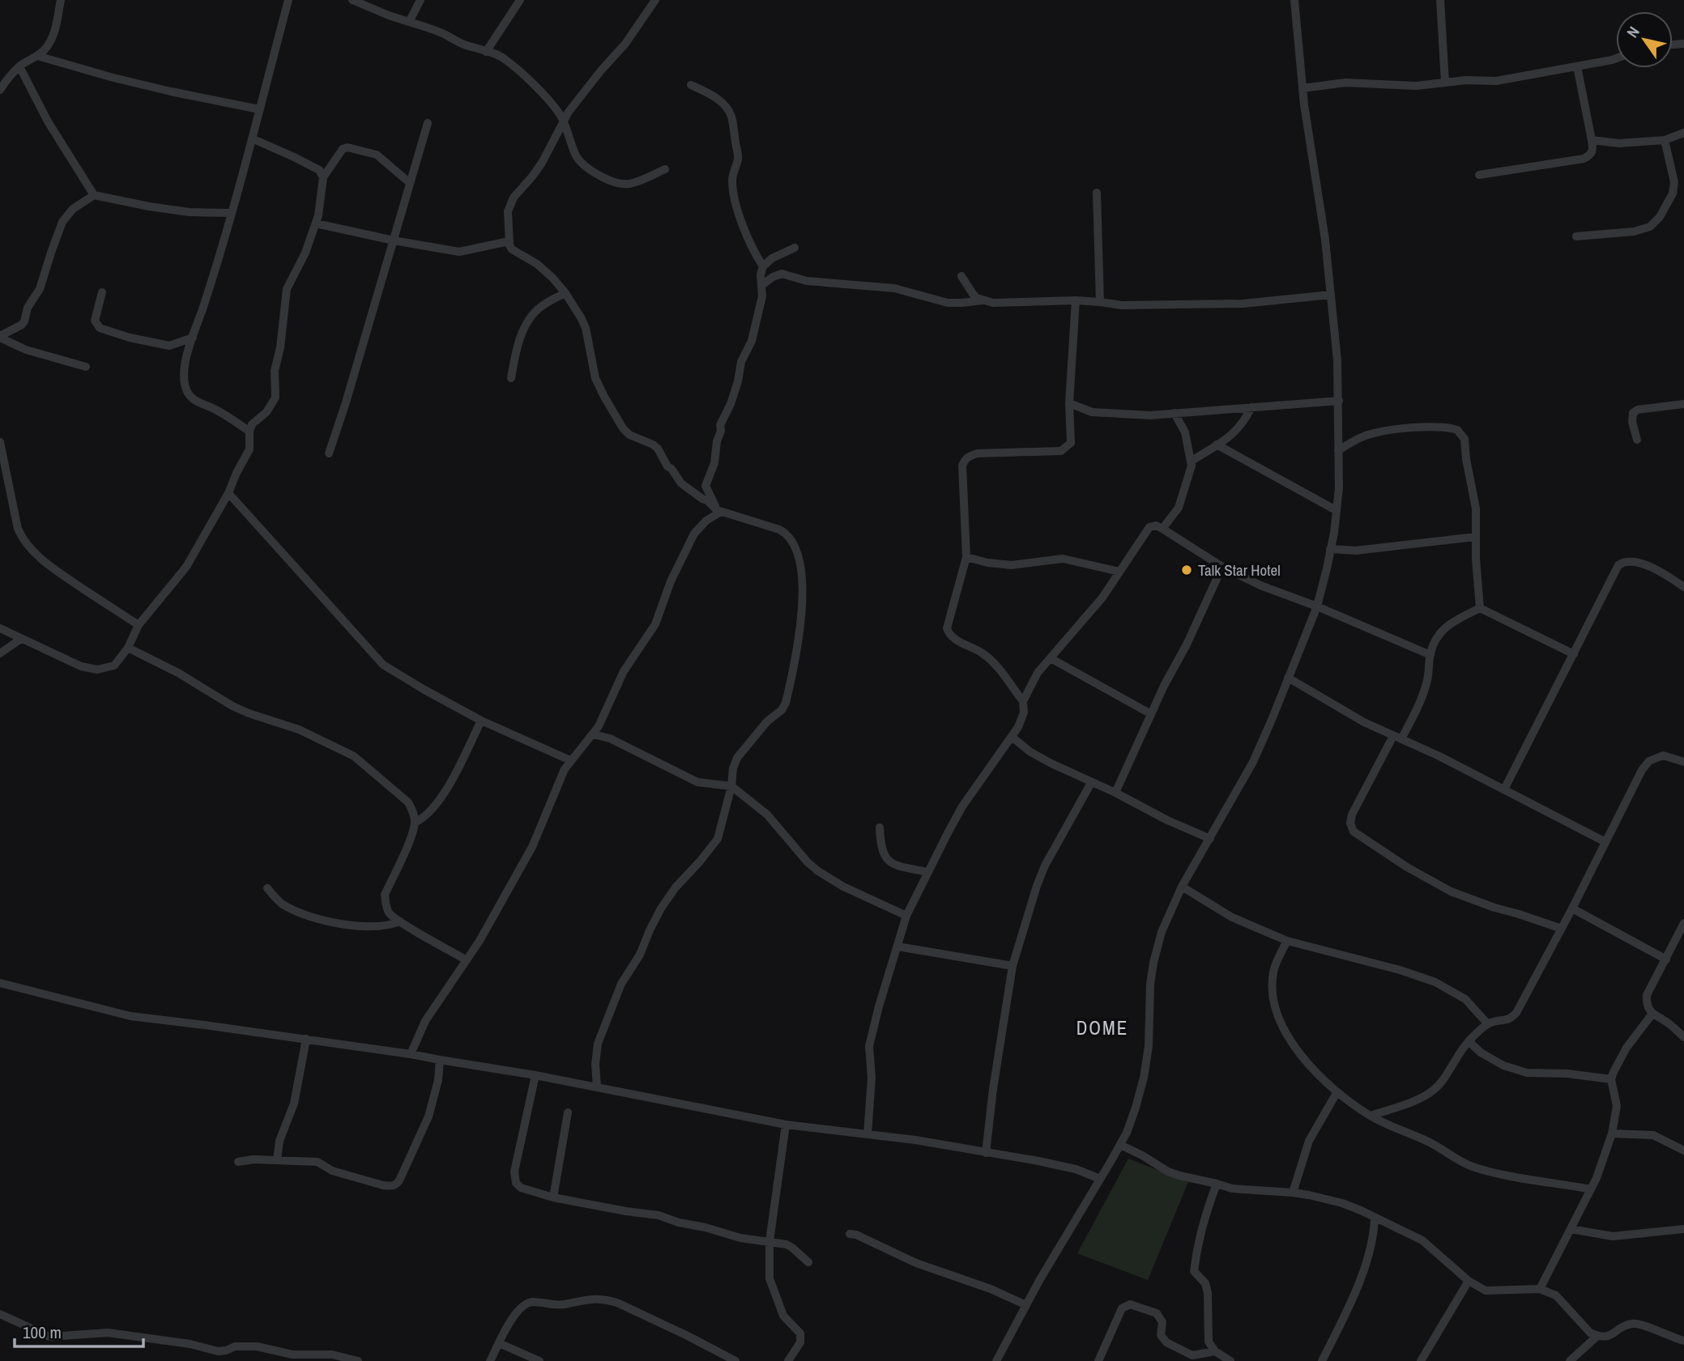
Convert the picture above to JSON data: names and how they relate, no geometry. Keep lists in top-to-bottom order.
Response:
{
  "districts": ["DOME"],
  "places": ["Talk Star Hotel"],
  "scale_bar": "100 m",
  "north": "top left"
}
